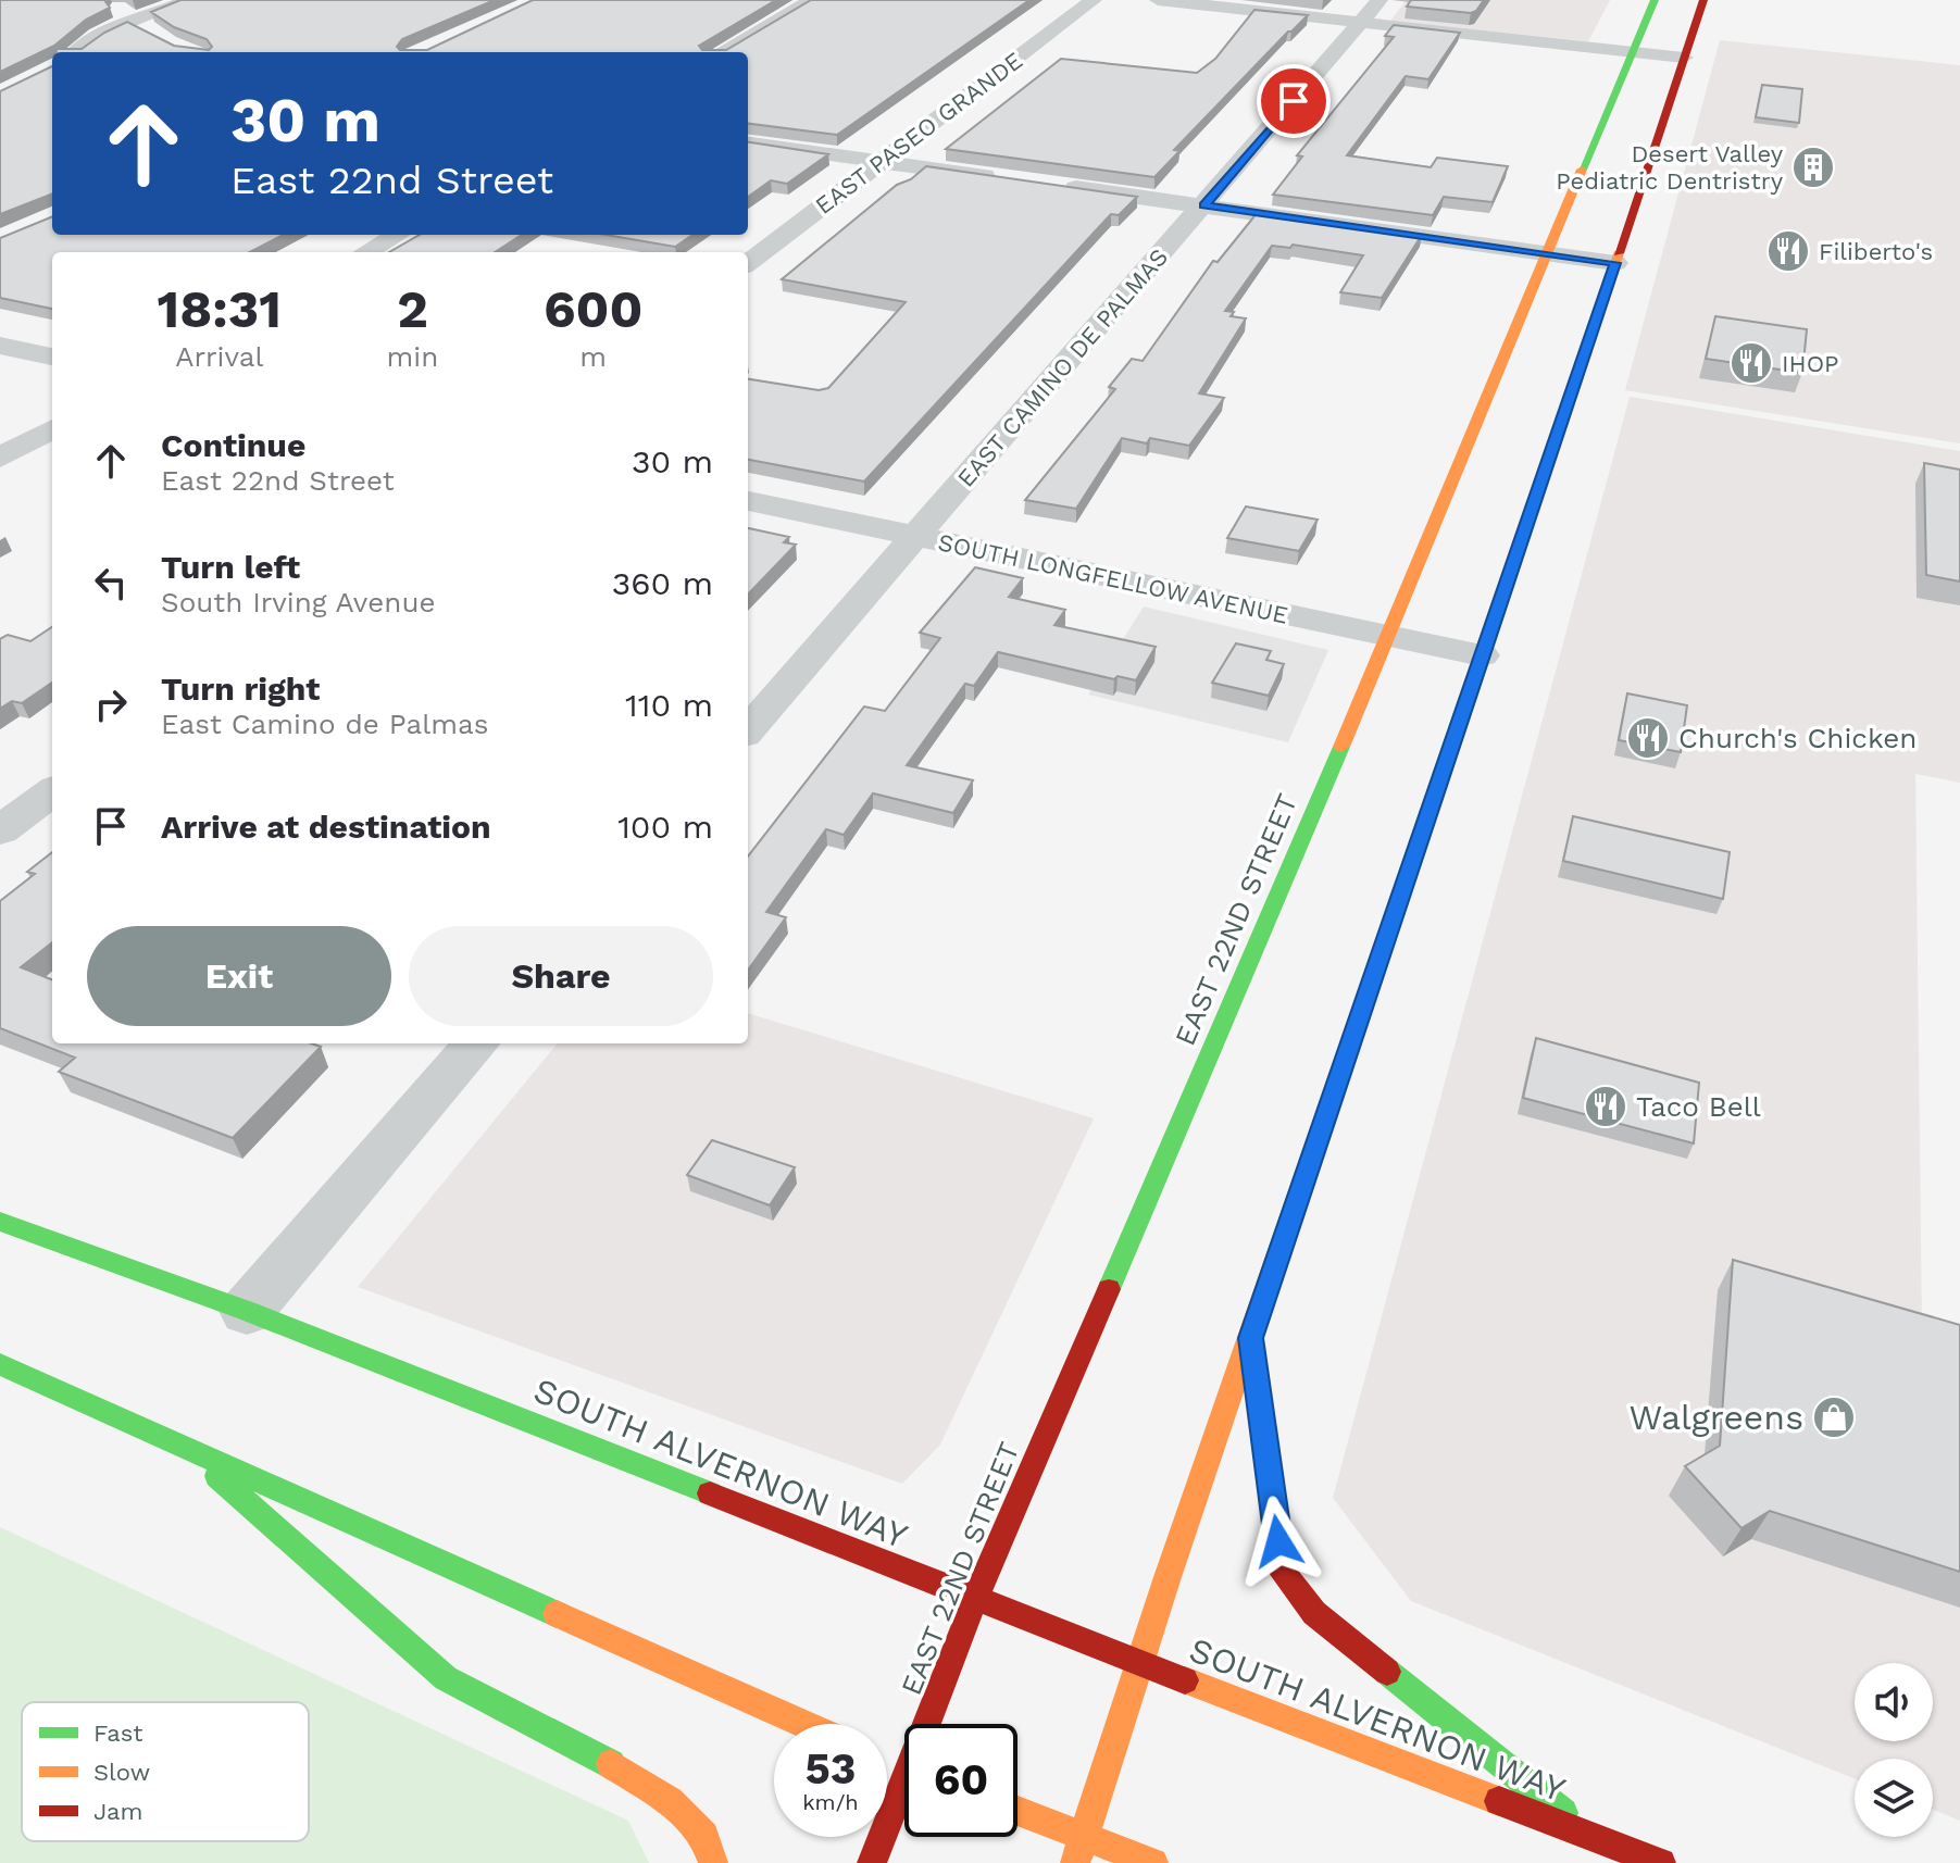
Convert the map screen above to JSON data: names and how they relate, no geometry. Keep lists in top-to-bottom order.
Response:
{
  "streets": {
    "main road": ["EAST 22ND STREET", "SOUTH ALVERNON WAY"],
    "street": ["EAST PASEO GRANDE", "EAST CAMINO DE PALMAS", "SOUTH LONGFELLOW AVENUE"]
  },
  "crossings": [
    ["EAST CAMINO DE PALMAS", "SOUTH LONGFELLOW AVENUE"],
    ["SOUTH LONGFELLOW AVENUE", "EAST 22ND STREET"],
    ["EAST 22ND STREET", "SOUTH ALVERNON WAY"]
  ],
  "places": {
    "building": ["Desert Valley Pediatric Dentristry"],
    "restaurant": [
      "Filiberto's",
      "IHOP",
      "Church's Chicken",
      "Taco Bell"
    ],
    "shop": ["Walgreens"]
  },
  "legend": ["Fast", "Slow", "Jam"],
  "page": {
    "turn": ["30 m", "East 22nd Street"],
    "eta": [
      "18:31",
      "Arrival",
      "2",
      "min",
      "600",
      "m"
    ],
    "list": [
      {
        "name": "Continue",
        "note": "East 22nd Street",
        "value": "30 m"
      },
      {
        "name": "Turn left",
        "note": "South Irving Avenue",
        "value": "360 m"
      },
      {
        "name": "Turn right",
        "note": "East Camino de Palmas",
        "value": "110 m"
      },
      {
        "name": "Arrive at destination",
        "value": "100 m"
      }
    ],
    "buttons": ["Exit", "Share"],
    "speed": "53 km/h",
    "limit": "60"
  }
}
